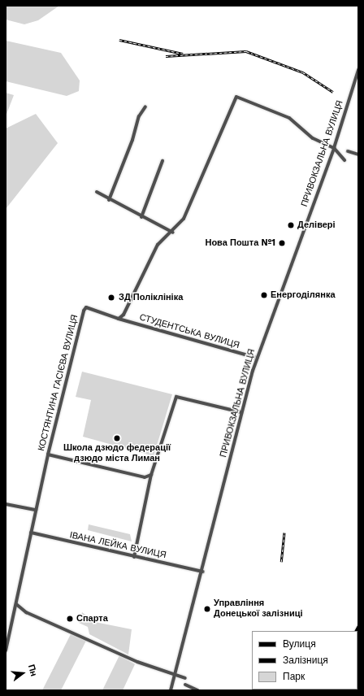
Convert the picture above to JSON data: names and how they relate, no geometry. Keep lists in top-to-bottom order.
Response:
{
  "streets": {
    "street": [
      "ПРИВОКЗАЛЬНА ВУЛИЦЯ",
      "СТУДЕНТСЬКА ВУЛИЦЯ",
      "КОСТЯНТИНА ГАСІЄВА ВУЛИЦЯ",
      "ІВАНА ЛЕЙКА ВУЛИЦЯ"
    ]
  },
  "crossings": [
    ["ПРИВОКЗАЛЬНА ВУЛИЦЯ", "СТУДЕНТСЬКА ВУЛИЦЯ"],
    ["ПРИВОКЗАЛЬНА ВУЛИЦЯ", "ІВАНА ЛЕЙКА ВУЛИЦЯ"],
    ["СТУДЕНТСЬКА ВУЛИЦЯ", "КОСТЯНТИНА ГАСІЄВА ВУЛИЦЯ"],
    ["КОСТЯНТИНА ГАСІЄВА ВУЛИЦЯ", "ІВАНА ЛЕЙКА ВУЛИЦЯ"]
  ],
  "places": [
    "Делівері",
    "Нова Пошта №1",
    "Енергоділянка",
    "ЗД Поліклініка",
    "Школа дзюдо федерації дзюдо міста Лиман",
    "Управління Донецької залізниці",
    "Спарта"
  ],
  "legend": ["Вулиця", "Залізниця", "Парк"],
  "north": "right"
}
